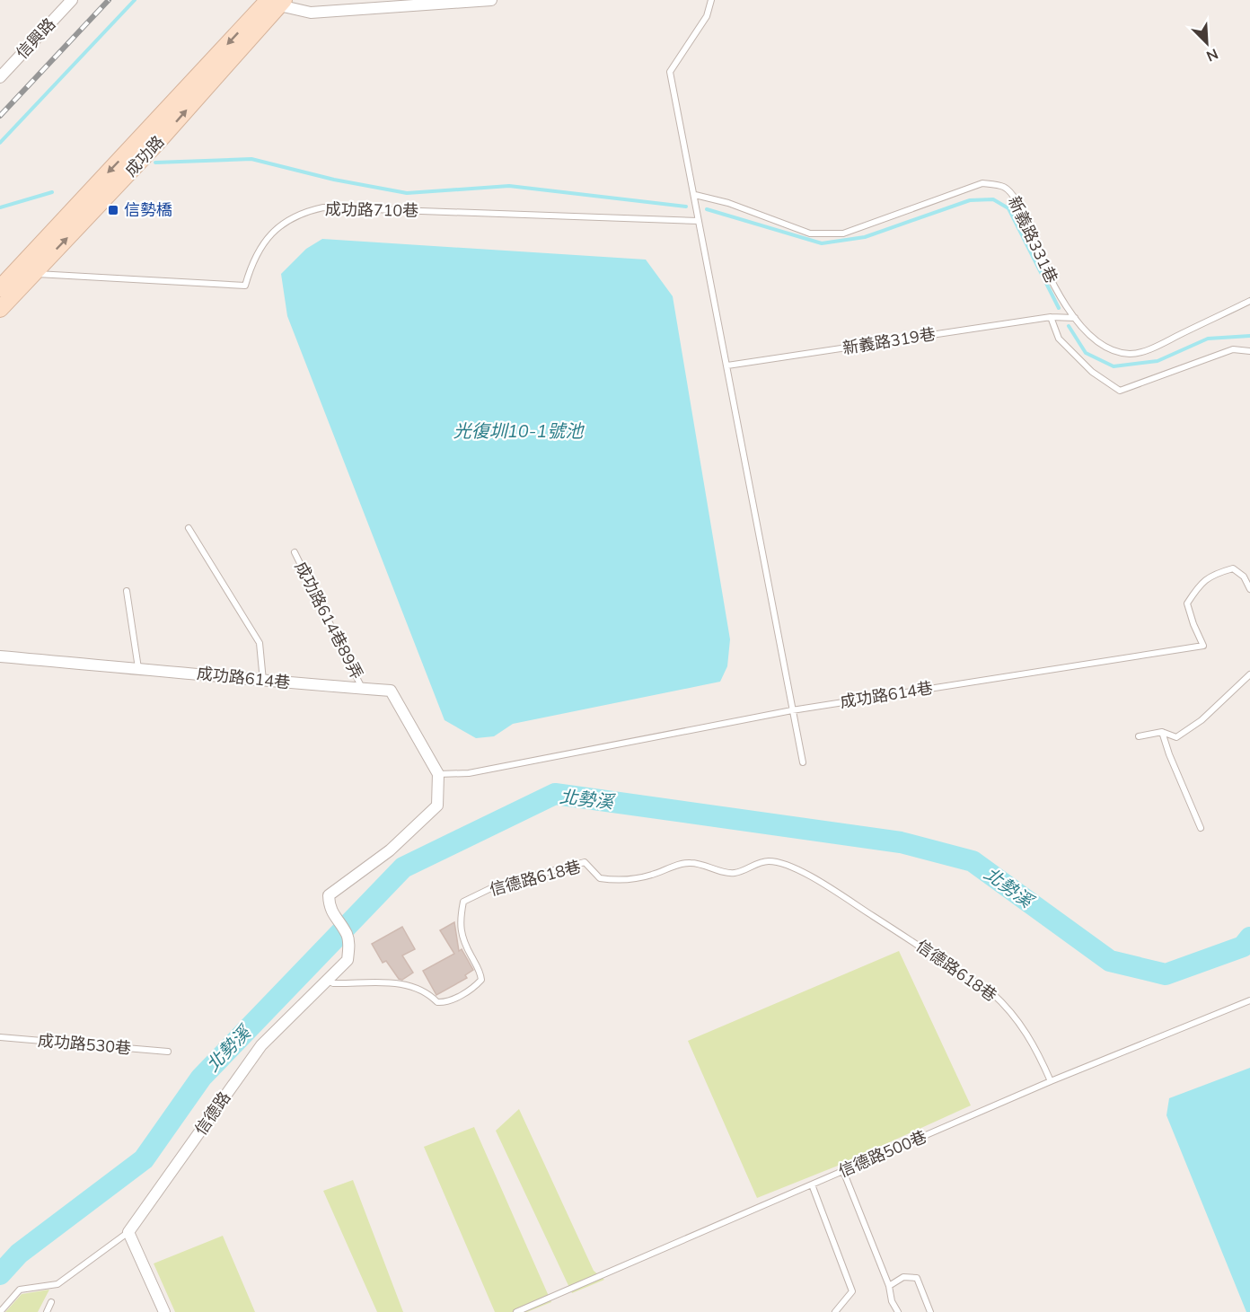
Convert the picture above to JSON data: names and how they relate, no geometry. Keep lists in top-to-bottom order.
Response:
{
  "streets": {
    "street": [
      "信興路",
      "成功路",
      "成功路614巷",
      "信德路"
    ],
    "lane": [
      "成功路710巷",
      "新義路331巷",
      "新義路319巷",
      "成功路614巷89弄",
      "信德路618巷",
      "成功路530巷",
      "信德路500巷"
    ]
  },
  "crossings": [
    ["成功路", "成功路710巷"],
    ["新義路331巷", "新義路319巷"],
    ["成功路614巷89弄", "成功路614巷"],
    ["成功路614巷", "信德路"],
    ["信德路618巷", "信德路"],
    ["信德路618巷", "信德路500巷"]
  ],
  "water": ["光復圳10-1號池", "北勢溪"],
  "places": {
    "transit": ["信勢橋"]
  },
  "north": "bottom right"
}
